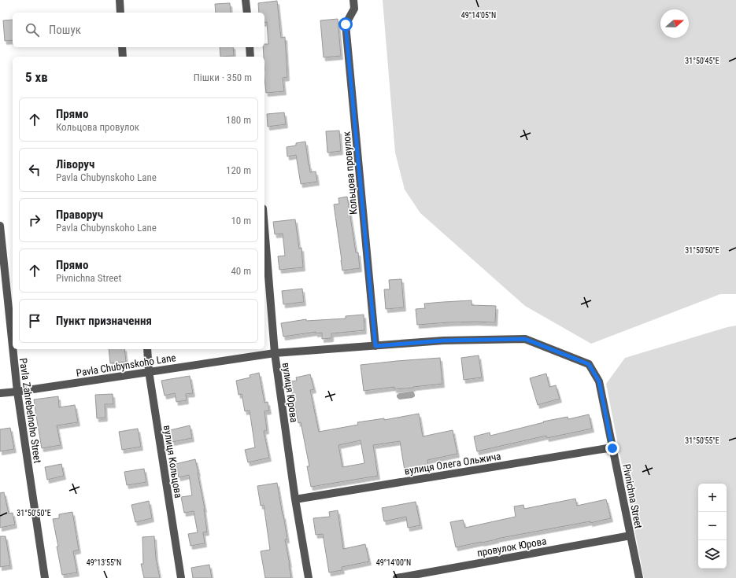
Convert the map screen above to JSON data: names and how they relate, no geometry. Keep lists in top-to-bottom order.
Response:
{
  "streets": {
    "street": [
      "Кольцова провулок",
      "Pavla Chubynskoho Lane",
      "вулиця Юрова",
      "Pavla Zahrebelnoho Street",
      "вулиця Кольцова",
      "вулиця Олега Ольжича",
      "Pivnichna Street",
      "провулок Юрова"
    ]
  },
  "crossings": [
    ["Кольцова провулок", "Pavla Chubynskoho Lane"],
    ["Pavla Chubynskoho Lane", "вулиця Юрова"],
    ["Pavla Chubynskoho Lane", "Pavla Zahrebelnoho Street"],
    ["Pavla Chubynskoho Lane", "вулиця Кольцова"],
    ["Pavla Chubynskoho Lane", "Pivnichna Street"],
    ["вулиця Юрова", "вулиця Олега Ольжича"],
    ["вулиця Олега Ольжича", "Pivnichna Street"],
    ["Pivnichna Street", "провулок Юрова"]
  ],
  "north": "right",
  "page": {
    "search": "Пошук",
    "heading": ["5 хв", "Пішки · 350 m"],
    "list": [
      ["Прямо", "Кольцова провулок", "180 m"],
      ["Ліворуч", "Pavla Chubynskoho Lane", "120 m"],
      ["Праворуч", "Pavla Chubynskoho Lane", "10 m"],
      ["Прямо", "Pivnichna Street", "40 m"],
      "Пункт призначення"
    ],
    "map_buttons": ["+", "−"]
  },
  "coordinates": [
    "49°14'05\"N",
    "31°50'45\"E",
    "31°50'50\"E",
    "31°50'55\"E",
    "49°13'55\"N",
    "49°14'00\"N"
  ]
}
